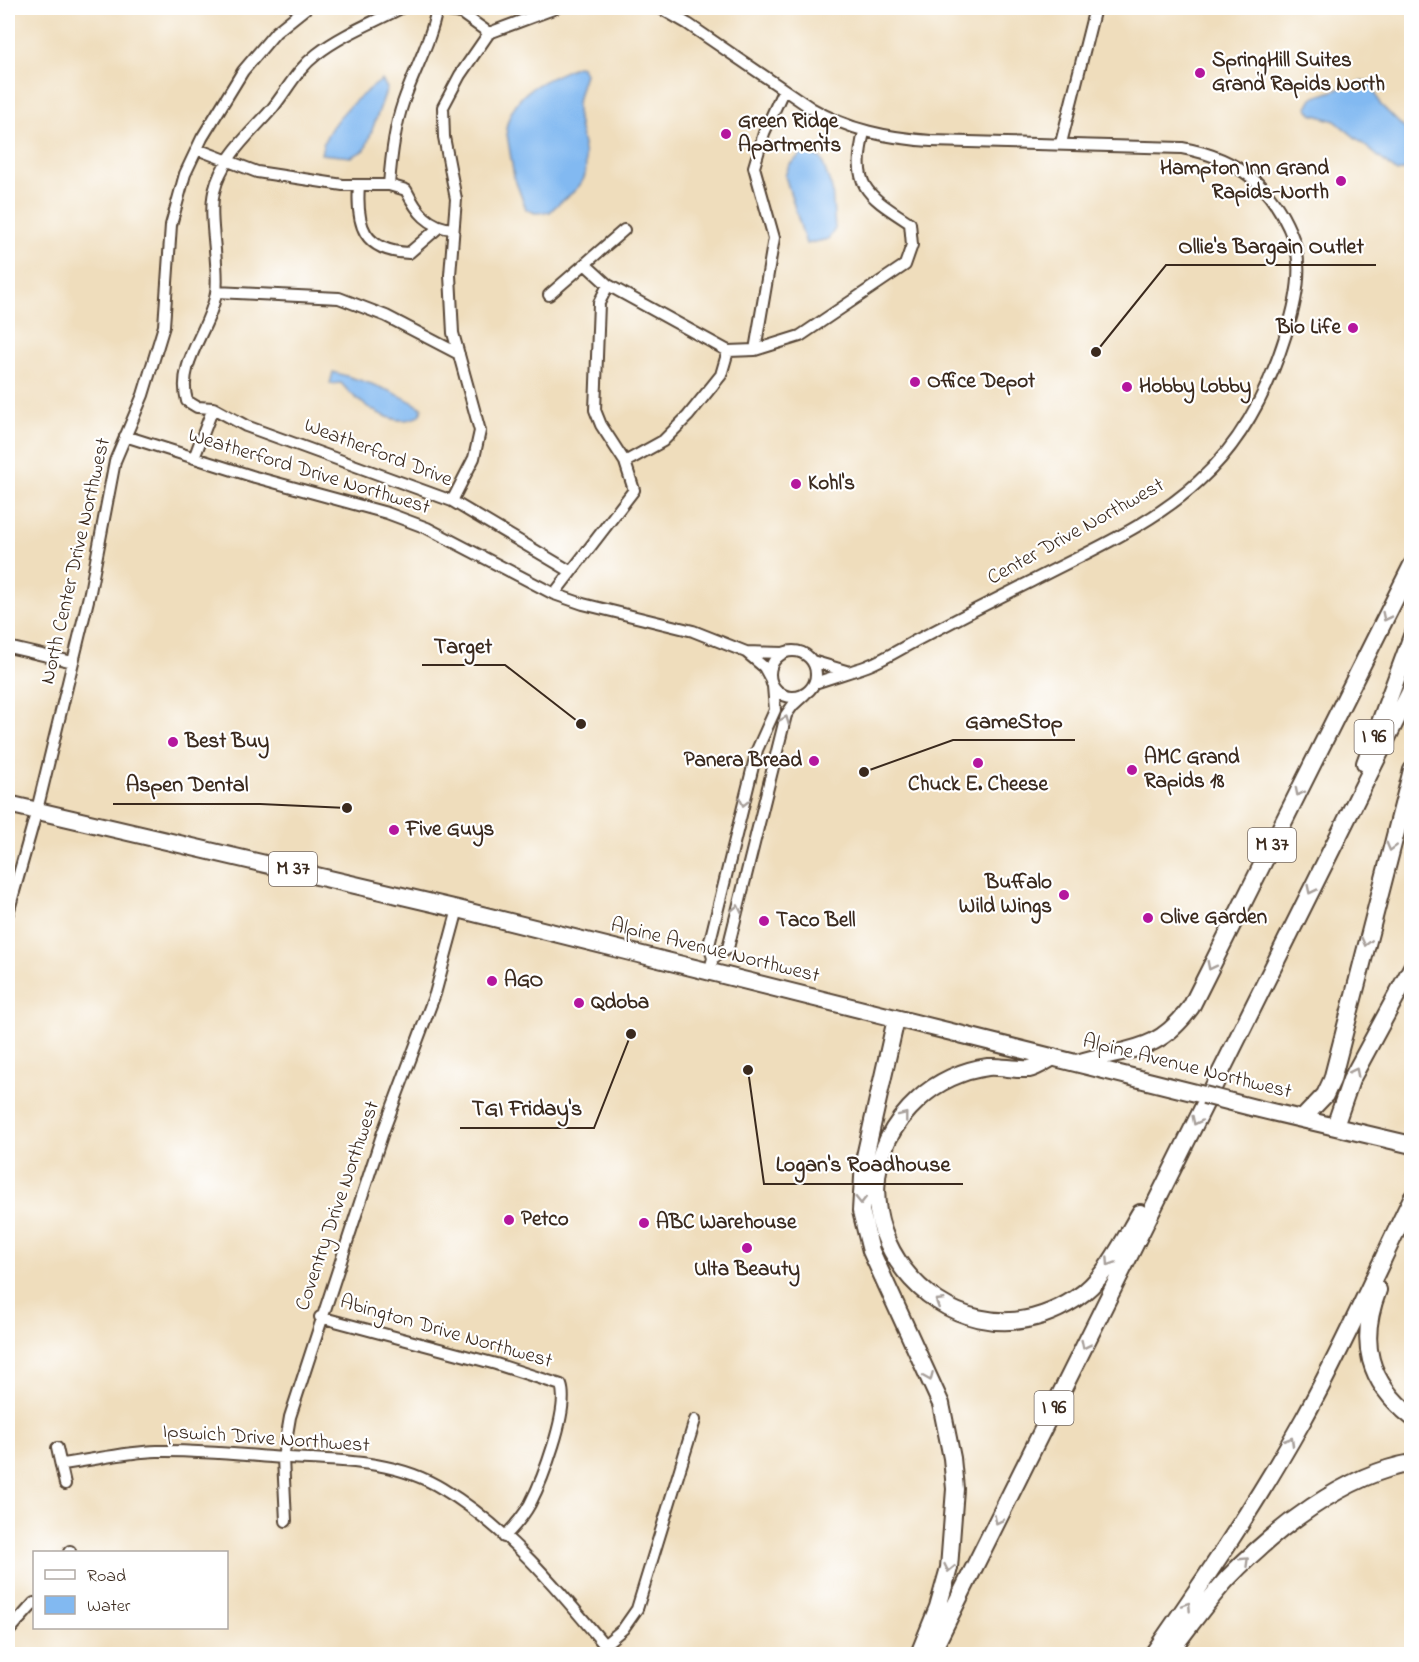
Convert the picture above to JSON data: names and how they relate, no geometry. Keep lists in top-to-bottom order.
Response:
{
  "streets": {
    "highway": ["I 96", "M 37", "Alpine Avenue Northwest"],
    "street": [
      "Weatherford Drive",
      "Weatherford Drive Northwest",
      "Center Drive Northwest",
      "North Center Drive Northwest",
      "Coventry Drive Northwest",
      "Abington Drive Northwest",
      "Ipswich Drive Northwest"
    ]
  },
  "crossings": [
    ["Weatherford Drive Northwest", "Center Drive Northwest"],
    ["Weatherford Drive Northwest", "North Center Drive Northwest"],
    ["North Center Drive Northwest", "Alpine Avenue Northwest"],
    ["M 37", "Alpine Avenue Northwest"],
    ["Alpine Avenue Northwest", "Coventry Drive Northwest"],
    ["Coventry Drive Northwest", "Abington Drive Northwest"],
    ["Coventry Drive Northwest", "Ipswich Drive Northwest"],
    ["Abington Drive Northwest", "Ipswich Drive Northwest"]
  ],
  "places": [
    "SpringHill Suites Grand Rapids North",
    "Green Ridge Apartments",
    "Hampton Inn Grand Rapids-North",
    "Bio Life",
    "Ollie's Bargain Outlet",
    "Office Depot",
    "Hobby Lobby",
    "Kohl's",
    "Target",
    "Best Buy",
    "Panera Bread",
    "Chuck E. Cheese",
    "AMC Grand Rapids 18",
    "GameStop",
    "Aspen Dental",
    "Five Guys",
    "Buffalo Wild Wings",
    "Olive Garden",
    "Taco Bell",
    "AGO",
    "Qdoba",
    "TGI Friday's",
    "Logan's Roadhouse",
    "Petco",
    "ABC Warehouse",
    "Ulta Beauty"
  ],
  "legend": ["Road", "Water"]
}
